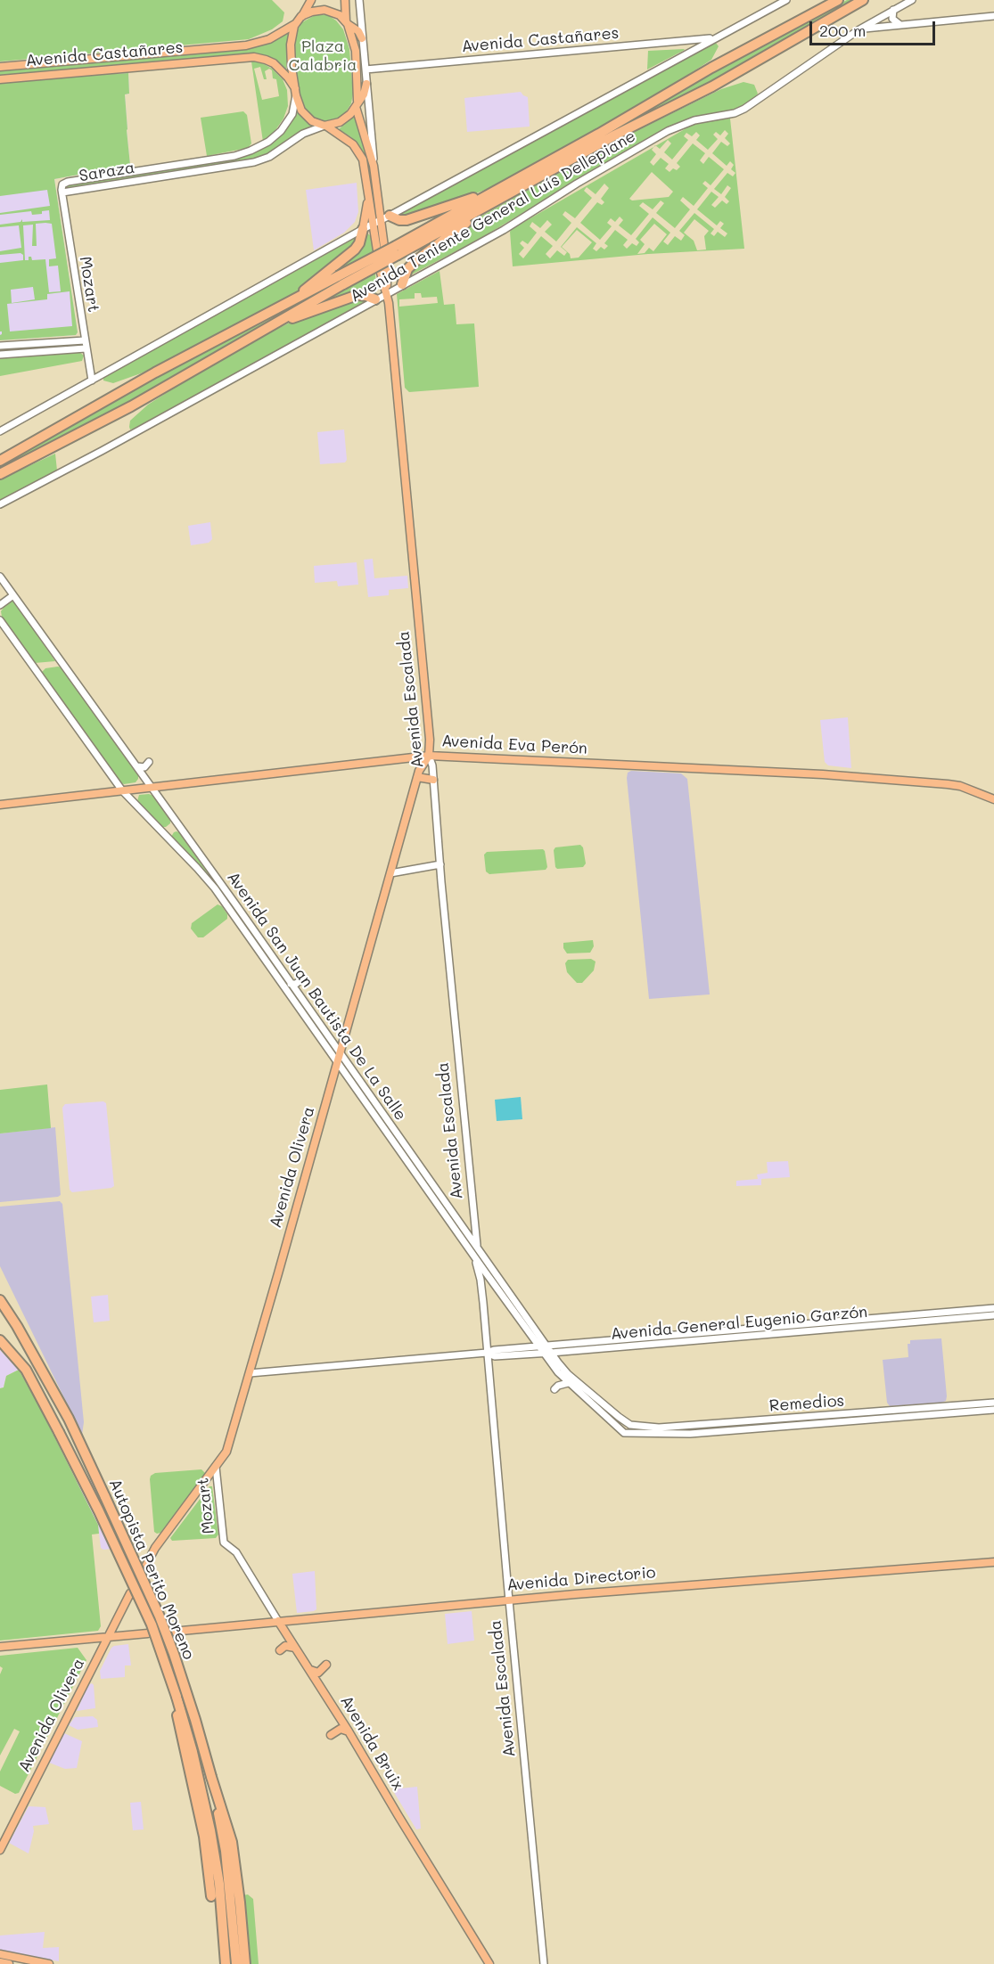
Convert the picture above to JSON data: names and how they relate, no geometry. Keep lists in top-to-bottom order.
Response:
{
  "streets": {
    "highway": ["Autopista Perito Moreno"],
    "main road": [
      "Avenida Castañares",
      "Avenida Escalada",
      "Avenida Eva Perón",
      "Avenida Olivera",
      "Avenida Directorio",
      "Avenida Bruix"
    ],
    "street": [
      "Saraza",
      "Avenida Teniente General Luís Dellepiane",
      "Mozart",
      "Avenida San Juan Bautista De La Salle",
      "Avenida General Eugenio Garzón",
      "Remedios"
    ]
  },
  "crossings": [
    ["Avenida Castañares", "Saraza"],
    ["Saraza", "Mozart"],
    ["Avenida Teniente General Luís Dellepiane", "Avenida Escalada"],
    ["Mozart", "Avenida Olivera"],
    ["Mozart", "Avenida Bruix"],
    ["Avenida Escalada", "Avenida Eva Perón"],
    ["Avenida Escalada", "Avenida San Juan Bautista De La Salle"],
    ["Avenida Escalada", "Avenida Olivera"],
    ["Avenida Escalada", "Avenida General Eugenio Garzón"],
    ["Avenida Escalada", "Avenida Directorio"],
    ["Avenida Eva Perón", "Avenida San Juan Bautista De La Salle"],
    ["Avenida Eva Perón", "Avenida Olivera"],
    ["Avenida San Juan Bautista De La Salle", "Avenida Olivera"],
    ["Avenida San Juan Bautista De La Salle", "Avenida General Eugenio Garzón"],
    ["Avenida San Juan Bautista De La Salle", "Remedios"],
    ["Avenida Olivera", "Avenida General Eugenio Garzón"],
    ["Avenida Directorio", "Avenida Bruix"]
  ],
  "parks": ["Plaza Calabria"],
  "scale_bar": "200 m"
}
